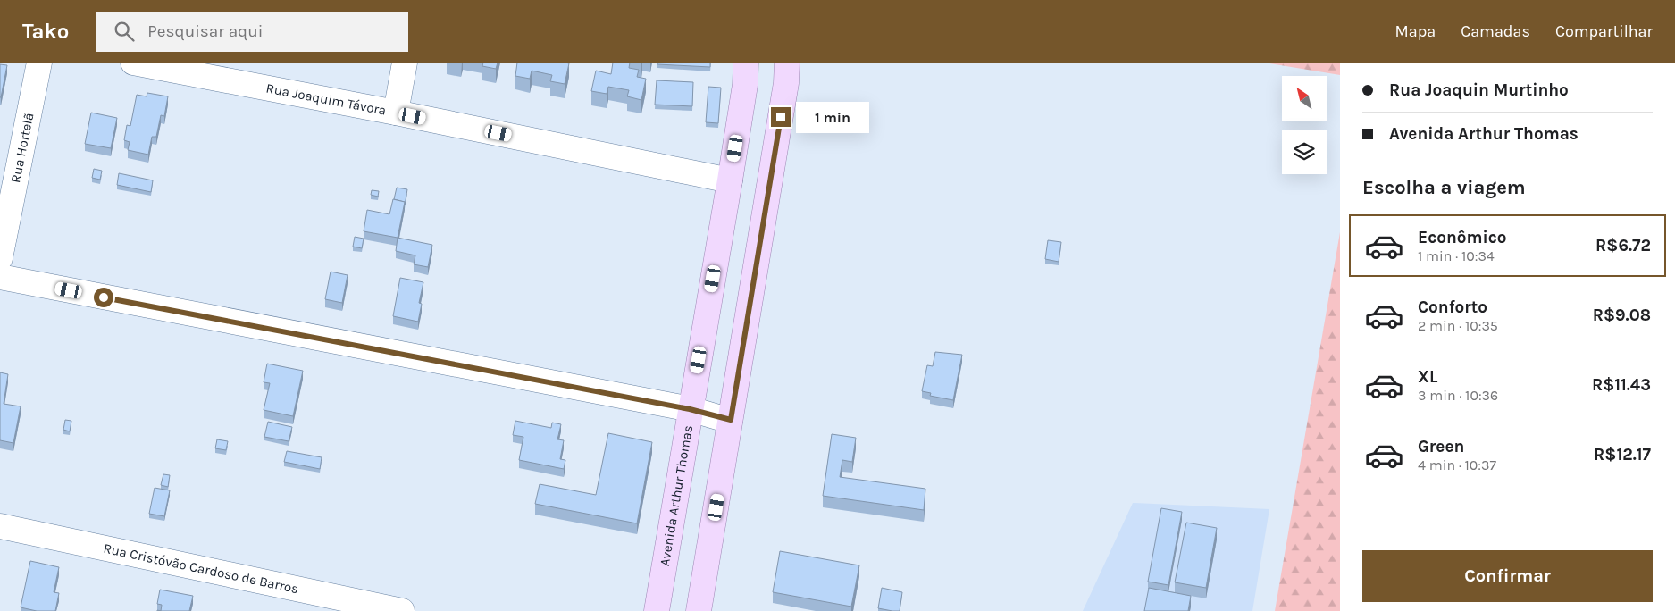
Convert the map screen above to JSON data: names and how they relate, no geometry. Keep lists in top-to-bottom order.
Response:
{
  "streets": {
    "main road": ["Avenida Arthur Thomas"],
    "street": ["Rua Joaquim Távora", "Rua Hortelã", "Rua Cristóvão Cardoso de Barros"]
  },
  "crossings": [
    ["Rua Joaquim Távora", "Avenida Arthur Thomas"]
  ],
  "north": "top left",
  "page": {
    "header": "Tako",
    "search": "Pesquisar aqui",
    "nav": ["Mapa", "Camadas", "Compartilhar"],
    "banner": ["Rua Joaquin Murtinho", "Avenida Arthur Thomas"],
    "bubble": "1 min",
    "heading": "Escolha a viagem",
    "list": [
      {
        "name": "Econômico",
        "note": "1 min · 10:34",
        "value": "R$6.72"
      },
      {
        "name": "Conforto",
        "note": "2 min · 10:35",
        "value": "R$9.08"
      },
      {
        "name": "XL",
        "note": "3 min · 10:36",
        "value": "R$11.43"
      },
      {
        "name": "Green",
        "note": "4 min · 10:37",
        "value": "R$12.17"
      }
    ],
    "buttons": "Confirmar"
  }
}
